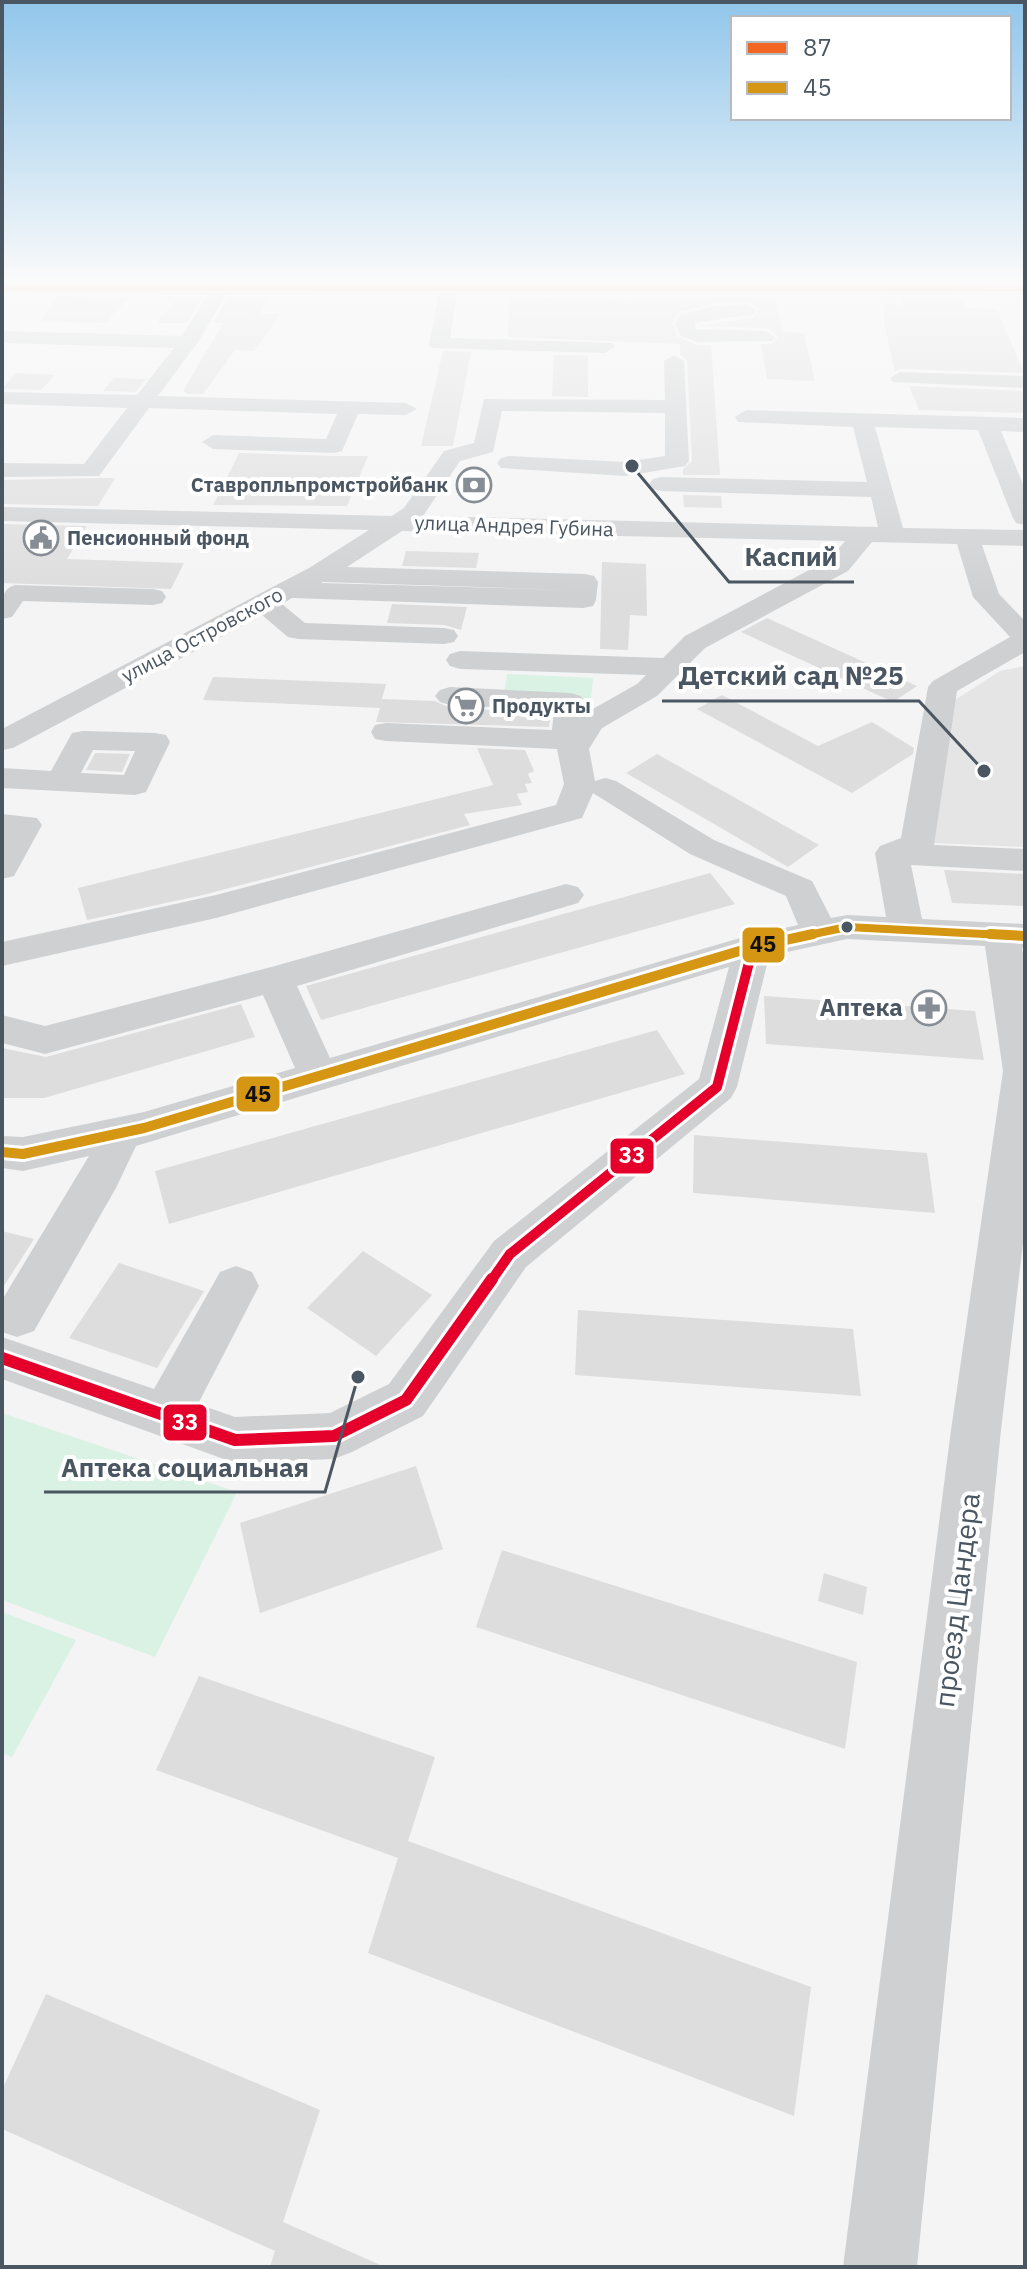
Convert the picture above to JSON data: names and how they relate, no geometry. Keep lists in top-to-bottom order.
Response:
{
  "streets": {
    "street": ["улица Андрея Губина", "улица Островского", "проезд Цандера"]
  },
  "crossings": [
    ["улица Андрея Губина", "улица Островского"]
  ],
  "places": {
    "other": ["Каспий", "Детский сад №25", "Аптека социальная"],
    "bank": ["Ставропльпромстройбанк"],
    "public building": ["Пенсионный фонд"],
    "supermarket": ["Продукты"],
    "pharmacy": ["Аптека"]
  },
  "lines": ["transit line 45", "transit line 33"],
  "legend": ["87", "45"]
}
